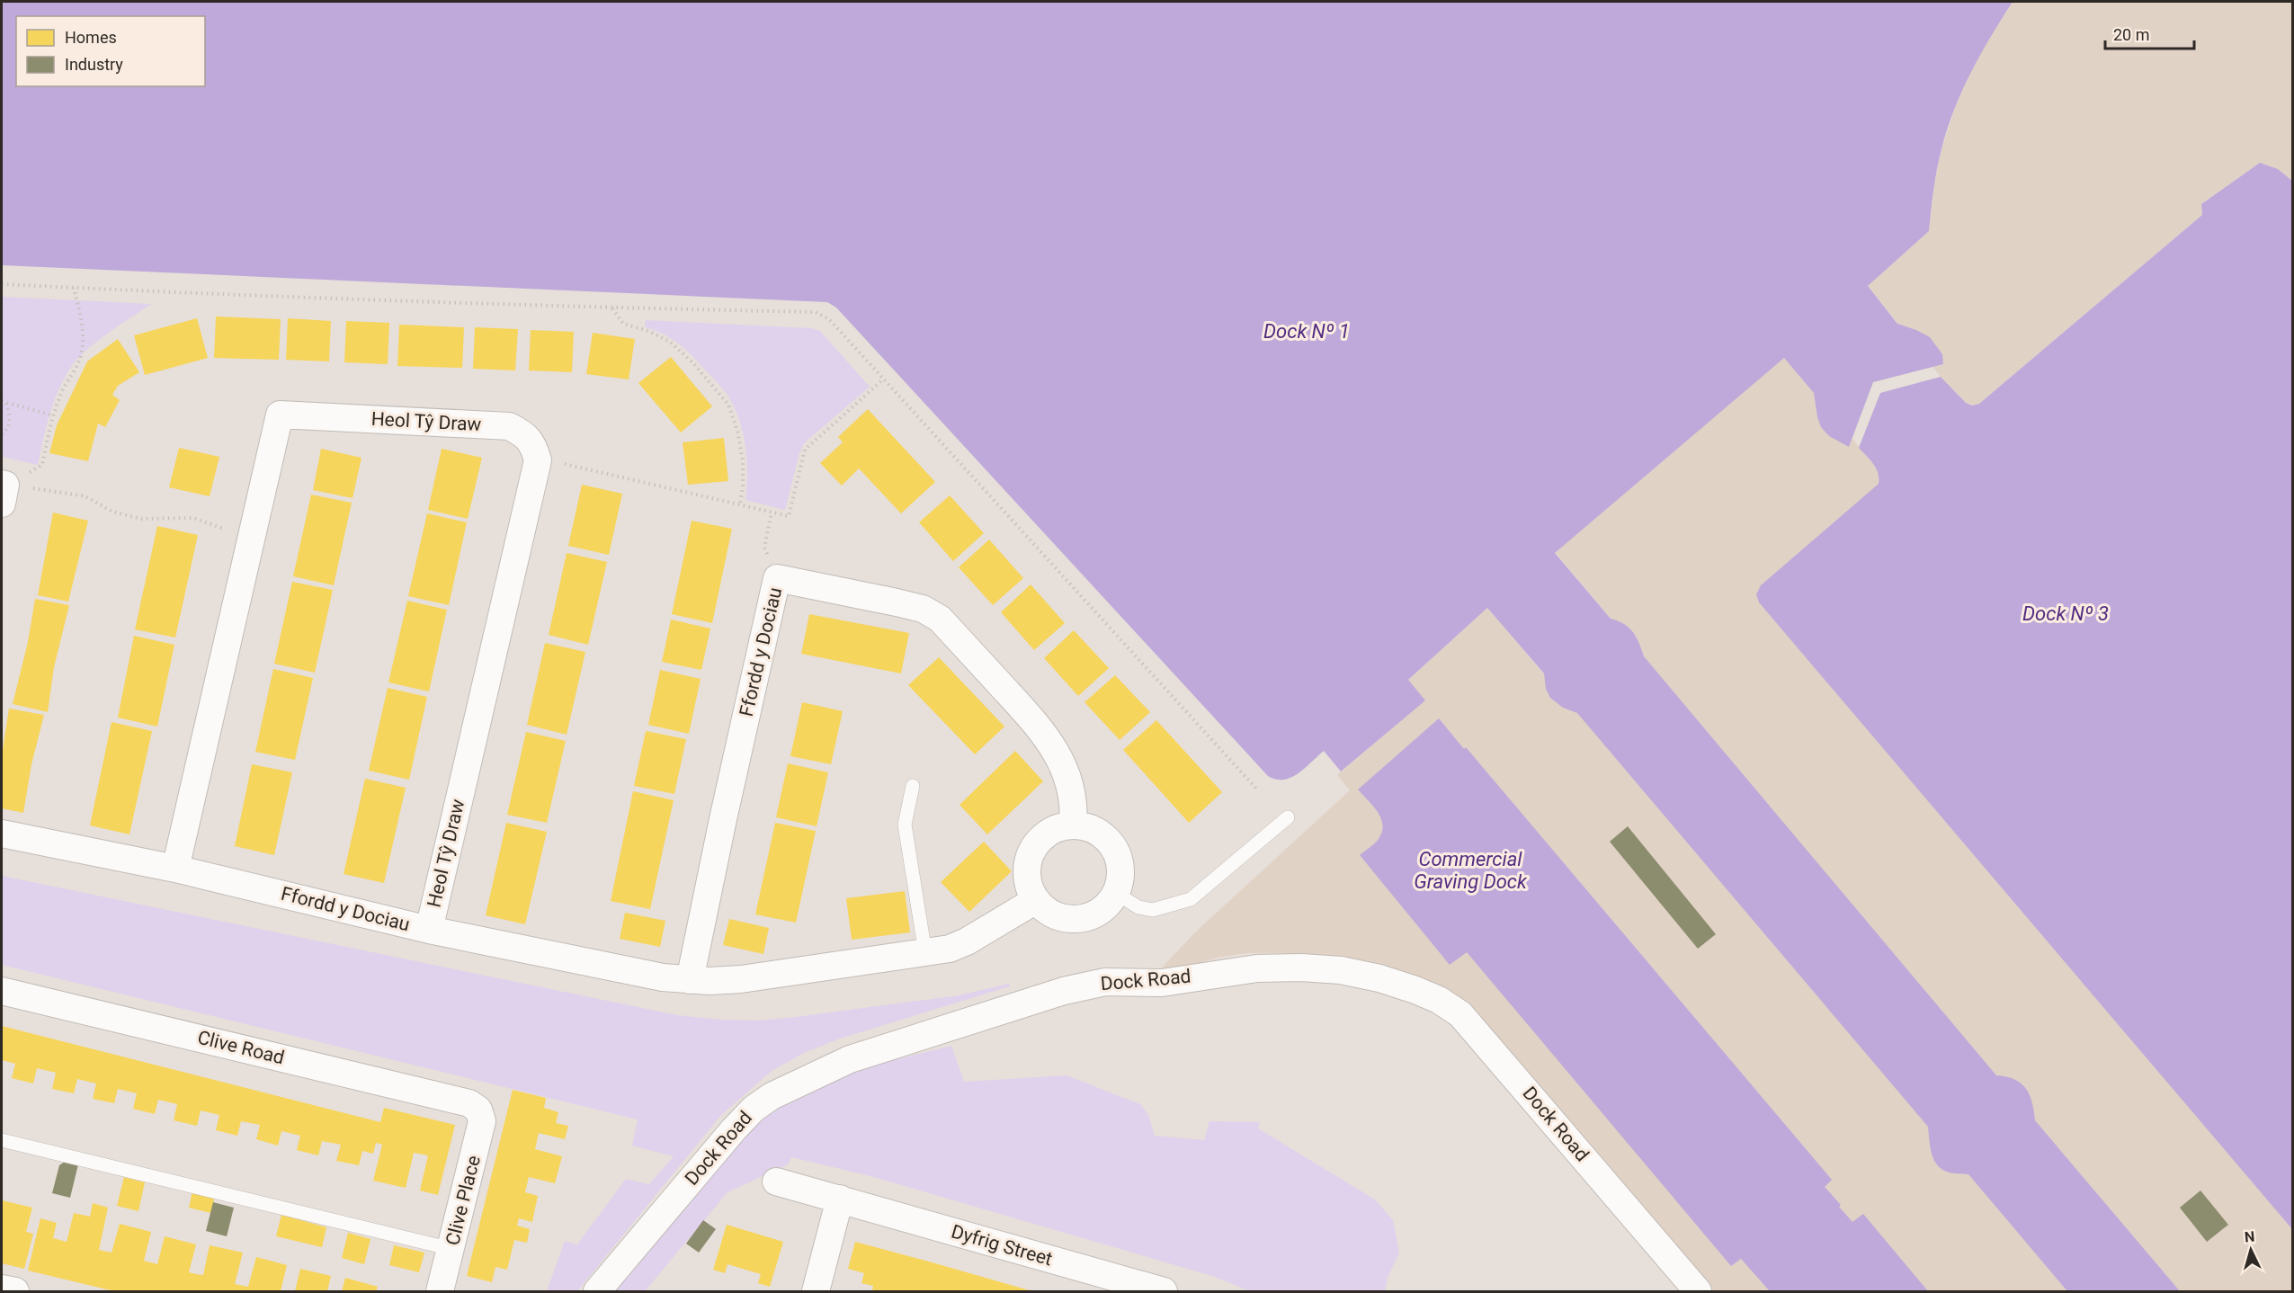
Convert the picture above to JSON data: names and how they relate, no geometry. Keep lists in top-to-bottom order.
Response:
{
  "streets": {
    "street": [
      "Heol Tŷ Draw",
      "Ffordd y Dociau",
      "Dock Road",
      "Clive Road",
      "Clive Place",
      "Dyfrig Street"
    ]
  },
  "crossings": [
    ["Heol Tŷ Draw", "Ffordd y Dociau"],
    ["Clive Road", "Clive Place"]
  ],
  "water": ["Dock Nº 1", "Dock Nº 3", "Commercial Graving Dock"],
  "legend": ["Homes", "Industry"],
  "scale_bar": "20 m",
  "north": "top"
}
